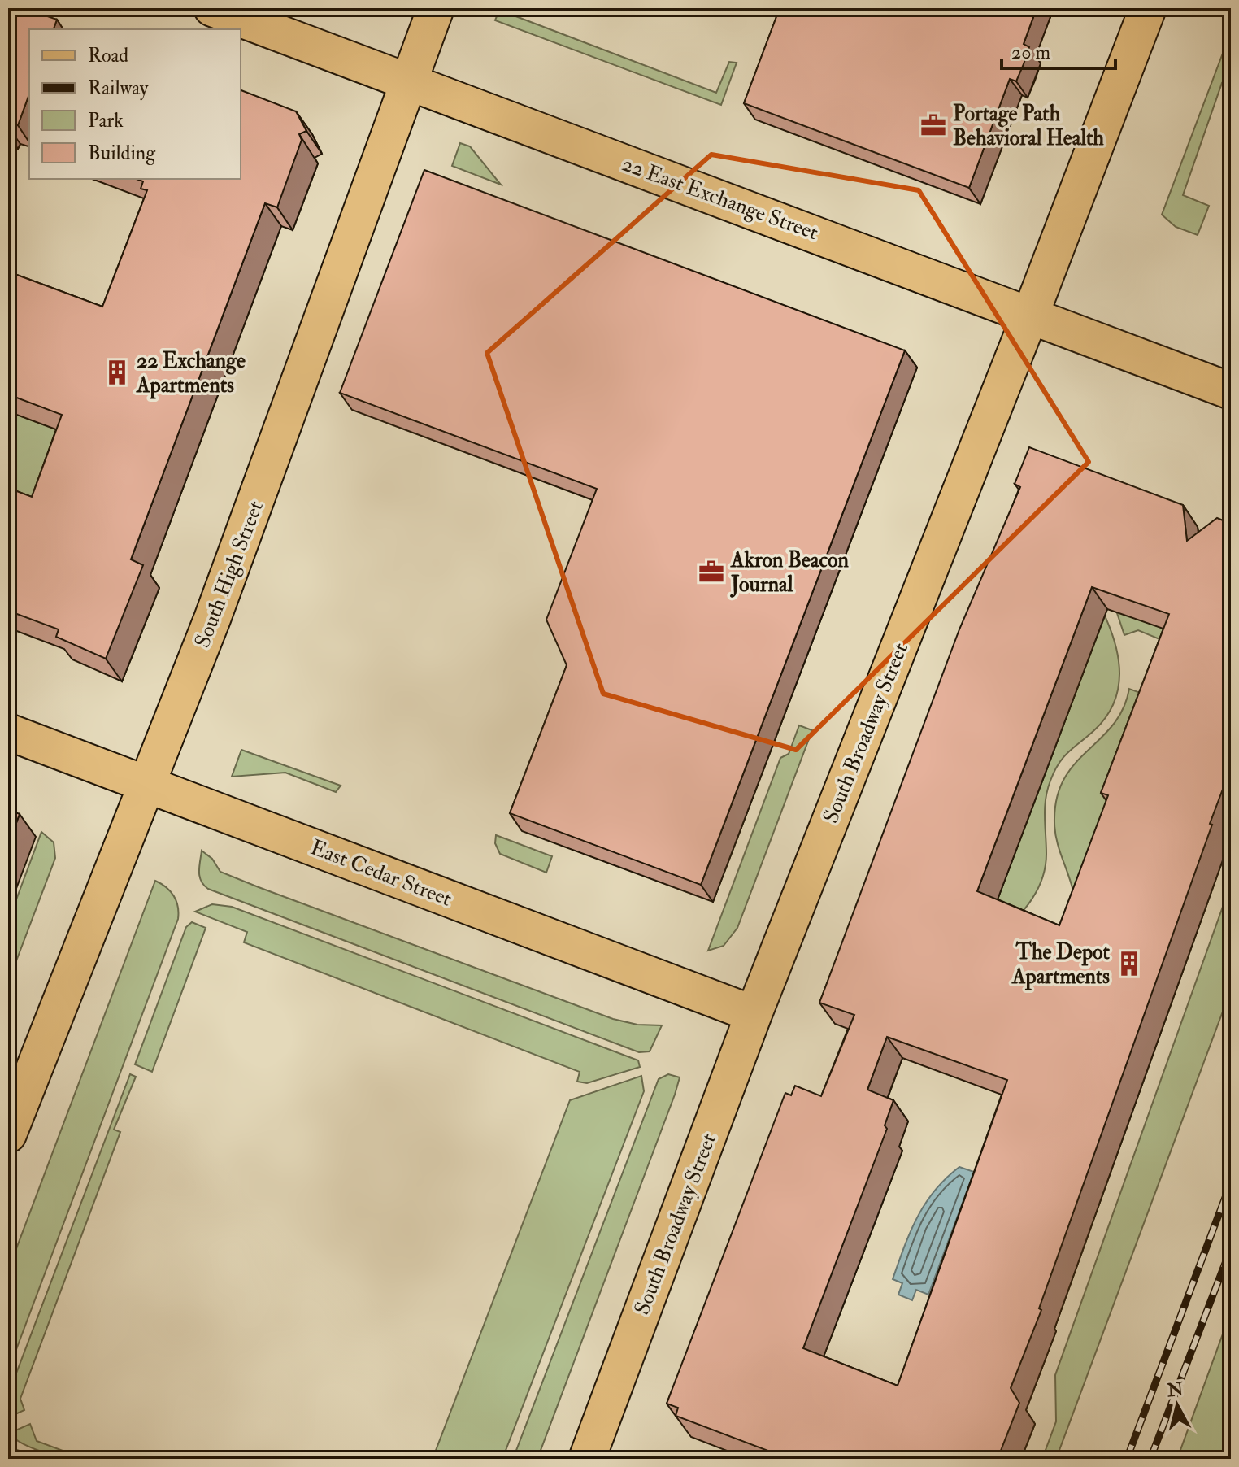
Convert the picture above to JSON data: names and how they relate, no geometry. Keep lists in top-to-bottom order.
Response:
{
  "streets": {
    "main road": [
      "22 East Exchange Street",
      "South High Street",
      "South Broadway Street",
      "East Cedar Street"
    ]
  },
  "crossings": [
    ["22 East Exchange Street", "South High Street"],
    ["22 East Exchange Street", "South Broadway Street"],
    ["South High Street", "East Cedar Street"],
    ["South Broadway Street", "East Cedar Street"]
  ],
  "places": {
    "office": ["Portage Path Behavioral Health", "Akron Beacon Journal"],
    "building": ["22 Exchange Apartments", "The Depot Apartments"]
  },
  "legend": [
    "Road",
    "Railway",
    "Park",
    "Building"
  ],
  "scale_bar": "20 m",
  "north": "top"
}
